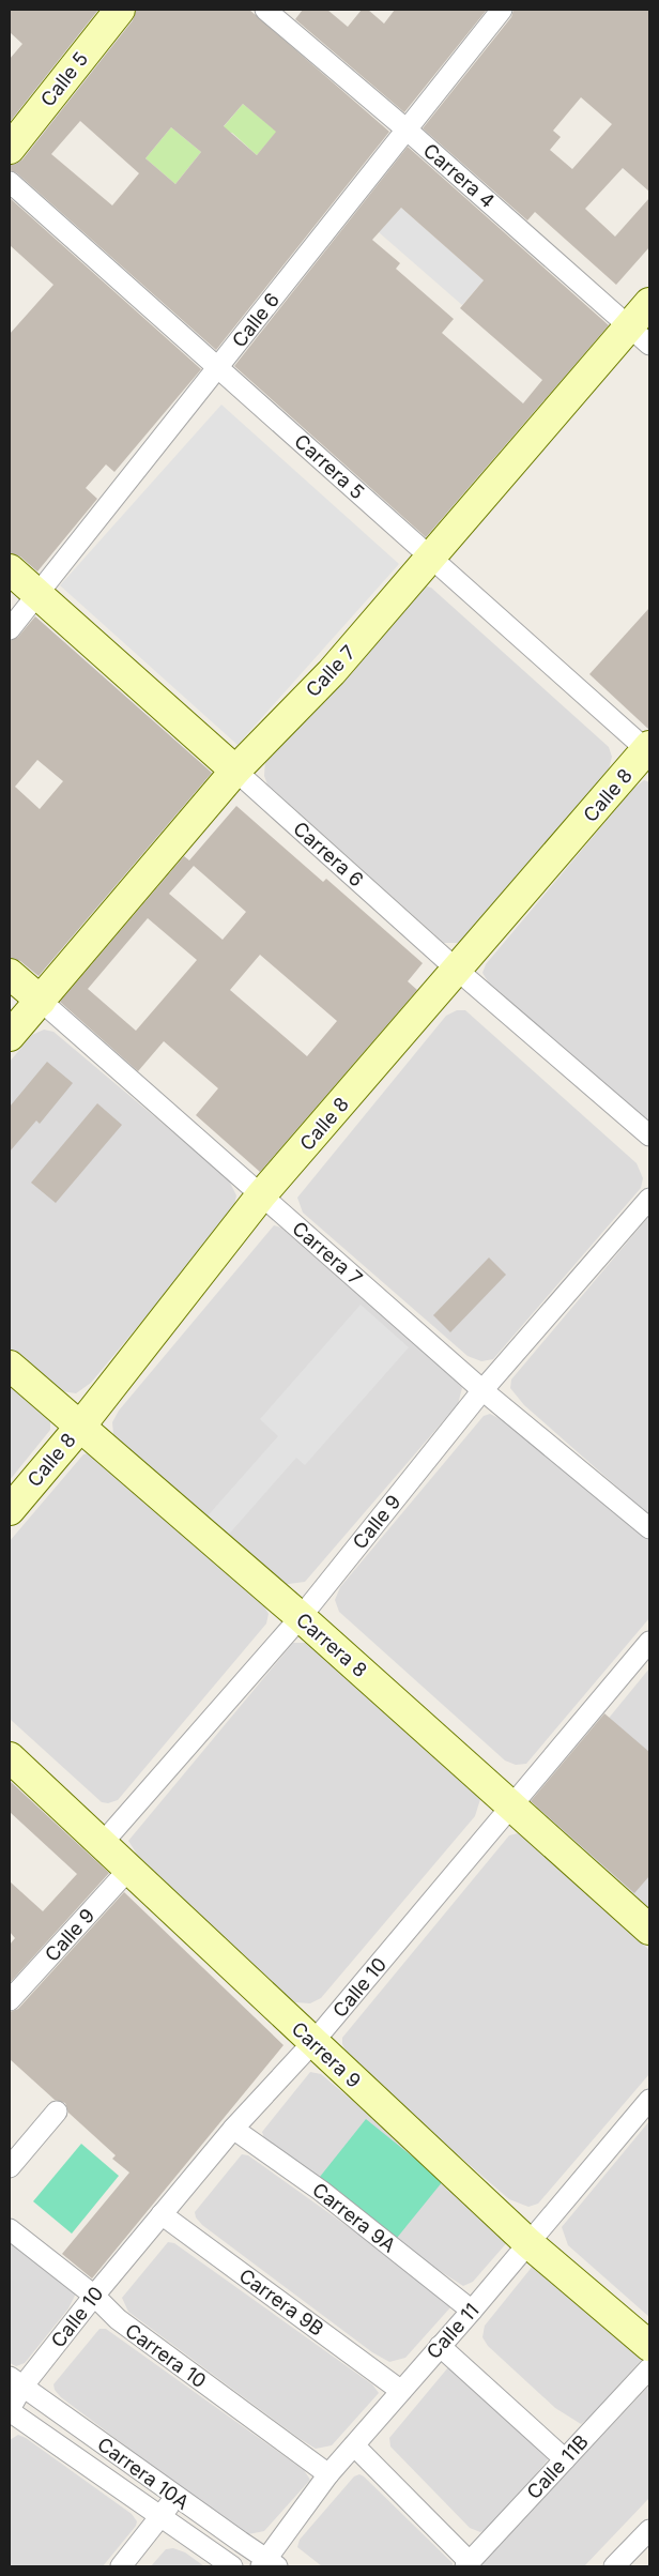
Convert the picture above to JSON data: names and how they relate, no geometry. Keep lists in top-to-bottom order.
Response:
{
  "streets": {
    "street": [
      "Calle 5",
      "Carrera 4",
      "Calle 6",
      "Carrera 5",
      "Calle 7",
      "Calle 8",
      "Carrera 6",
      "Carrera 7",
      "Calle 9",
      "Carrera 8",
      "Calle 10",
      "Carrera 9",
      "Carrera 9A",
      "Carrera 9B",
      "Calle 11",
      "Carrera 10",
      "Calle 11B",
      "Carrera 10A"
    ]
  },
  "crossings": [
    ["Carrera 4", "Calle 6"],
    ["Carrera 4", "Calle 7"],
    ["Calle 6", "Carrera 5"],
    ["Calle 6", "Carrera 6"],
    ["Carrera 5", "Calle 7"],
    ["Carrera 5", "Calle 8"],
    ["Calle 7", "Carrera 6"],
    ["Calle 7", "Carrera 7"],
    ["Calle 8", "Carrera 6"],
    ["Calle 8", "Carrera 7"],
    ["Calle 8", "Carrera 8"],
    ["Carrera 7", "Calle 9"],
    ["Calle 9", "Carrera 8"],
    ["Calle 9", "Carrera 9"],
    ["Carrera 8", "Calle 10"],
    ["Calle 10", "Carrera 9"],
    ["Calle 10", "Carrera 9A"],
    ["Calle 10", "Carrera 9B"],
    ["Calle 10", "Carrera 10"],
    ["Calle 10", "Carrera 10A"],
    ["Carrera 9", "Calle 11"],
    ["Carrera 9A", "Calle 11"],
    ["Carrera 9B", "Calle 11"],
    ["Calle 11", "Carrera 10"],
    ["Calle 11", "Carrera 10A"]
  ]
}
